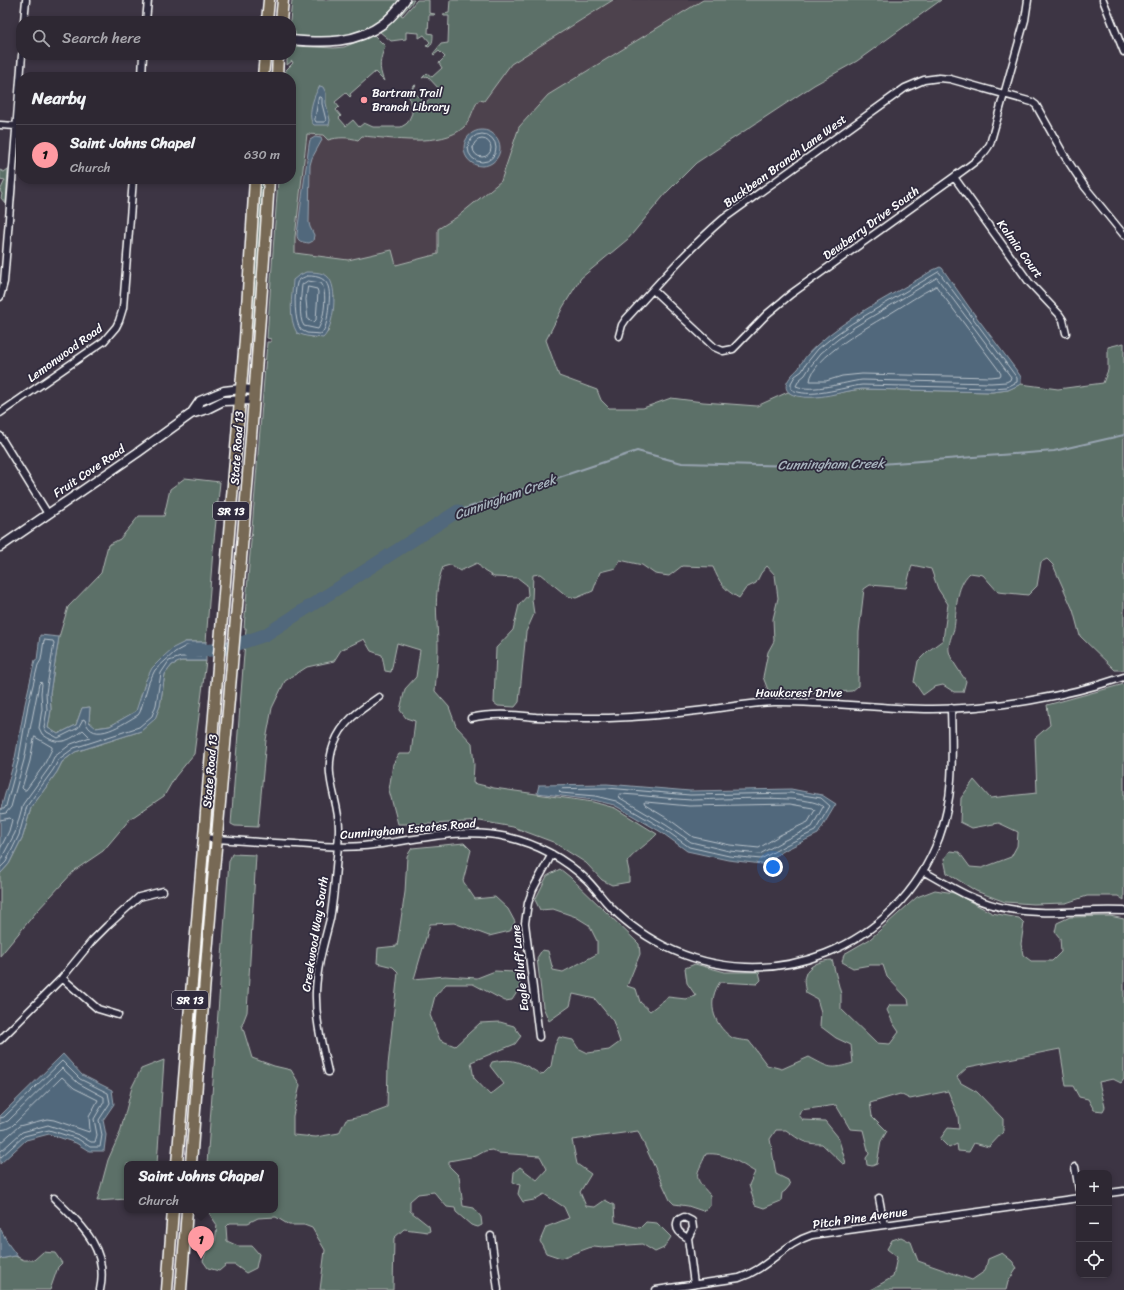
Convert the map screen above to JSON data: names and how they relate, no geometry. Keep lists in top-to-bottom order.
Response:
{
  "streets": {
    "main road": ["State Road 13", "SR 13"],
    "street": [
      "Buckbean Branch Lane West",
      "Dewberry Drive South",
      "Kalmia Court",
      "Lemonwood Road",
      "Fruit Cove Road",
      "Hawkcrest Drive",
      "Cunningham Estates Road",
      "Creekwood Way South",
      "Eagle Bluff Lane",
      "Pitch Pine Avenue"
    ]
  },
  "crossings": [
    ["Buckbean Branch Lane West", "Dewberry Drive South"],
    ["Dewberry Drive South", "Kalmia Court"],
    ["State Road 13", "Fruit Cove Road"],
    ["State Road 13", "SR 13"],
    ["State Road 13", "Cunningham Estates Road"],
    ["SR 13", "Cunningham Estates Road"],
    ["Hawkcrest Drive", "Cunningham Estates Road"],
    ["Cunningham Estates Road", "Creekwood Way South"],
    ["Cunningham Estates Road", "Eagle Bluff Lane"]
  ],
  "water": ["Cunningham Creek"],
  "places": ["Bartram Trail Branch Library"],
  "page": {
    "search": "Search here",
    "heading": "Nearby",
    "list": [
      {
        "mark": "1",
        "name": "Saint Johns Chapel",
        "note": "Church",
        "value": "630 m"
      }
    ],
    "popup": ["Saint Johns Chapel", "Church"],
    "map_buttons": ["+", "−"],
    "pins": "1"
  }
}
